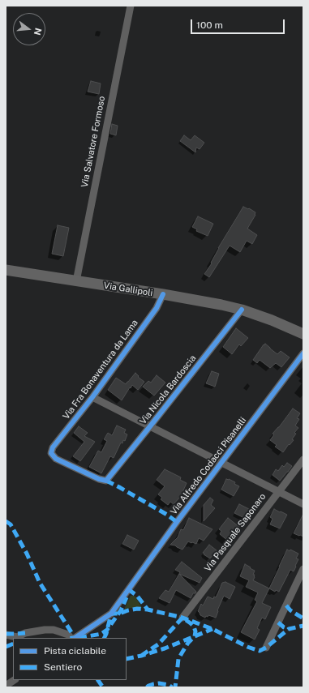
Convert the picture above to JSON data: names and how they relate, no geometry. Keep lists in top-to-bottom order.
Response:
{
  "streets": {
    "main road": ["Via Gallipoli"],
    "street": [
      "Via Salvatore Formoso",
      "Via Fra Bonaventura da Lama",
      "Via Nicola Bardoscia",
      "Via Alfredo Codacci Pisanelli",
      "Via Pasquale Saponaro"
    ]
  },
  "crossings": [
    ["Via Salvatore Formoso", "Via Gallipoli"],
    ["Via Gallipoli", "Via Fra Bonaventura da Lama"],
    ["Via Gallipoli", "Via Nicola Bardoscia"],
    ["Via Fra Bonaventura da Lama", "Via Nicola Bardoscia"]
  ],
  "legend": ["Pista ciclabile", "Sentiero"],
  "scale_bar": "100 m",
  "north": "right"
}
